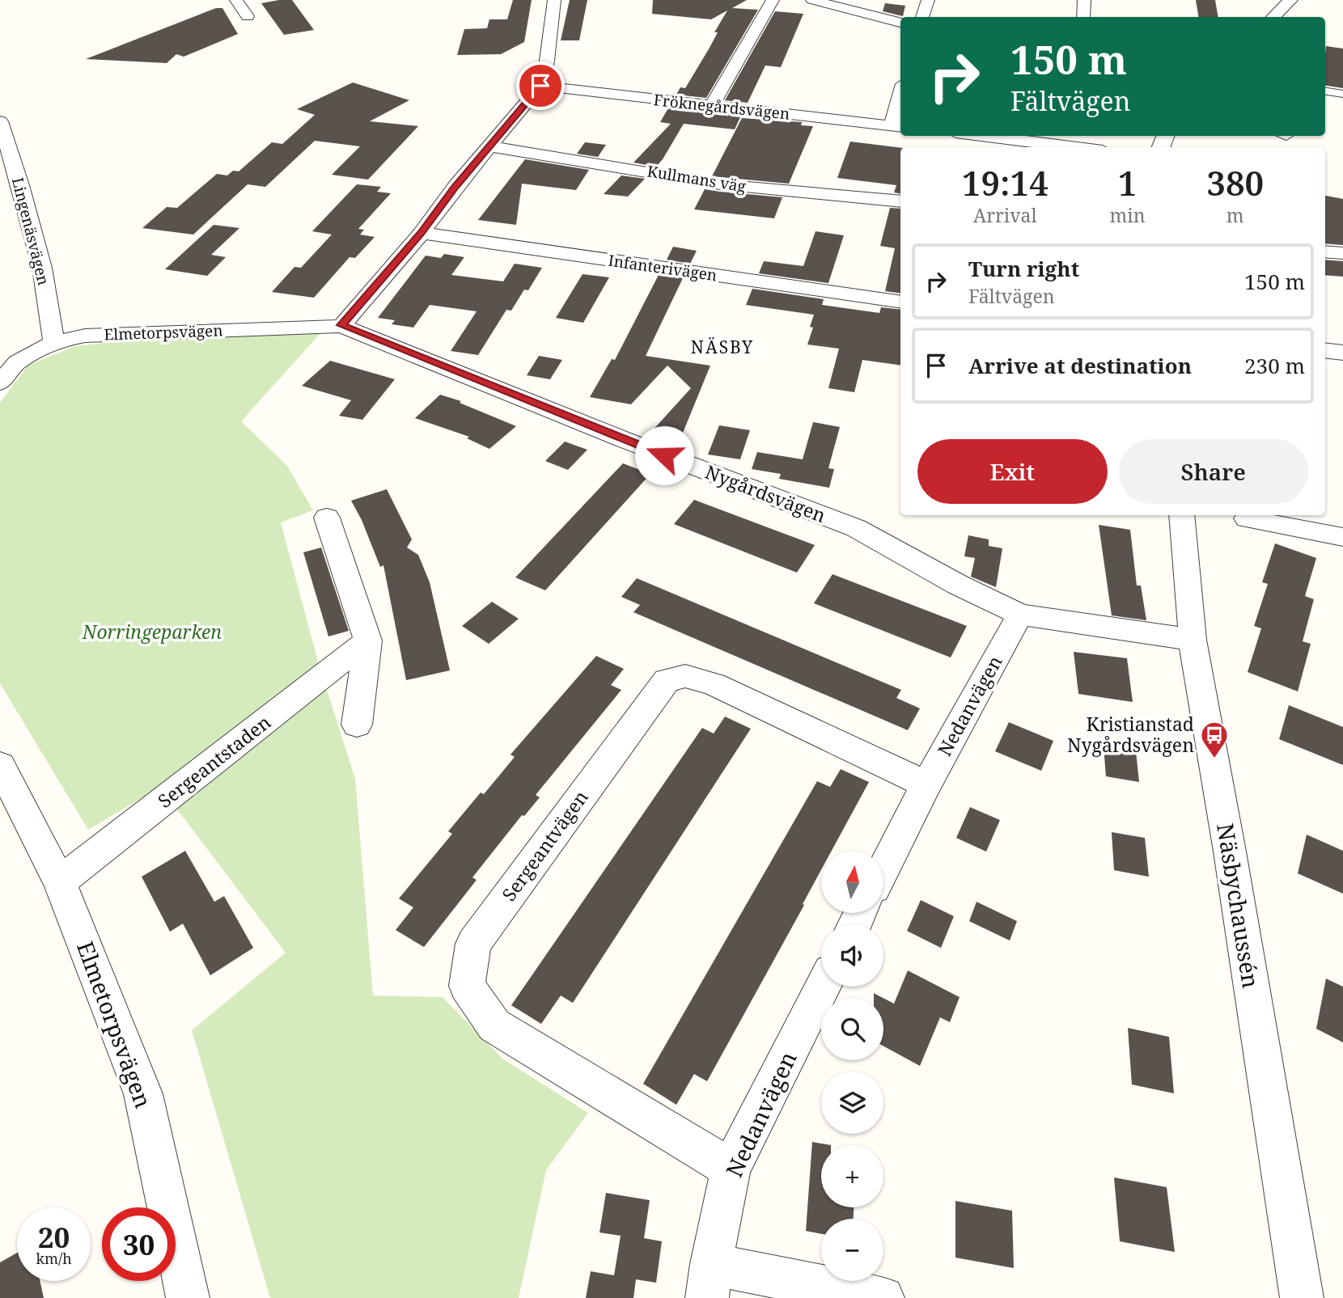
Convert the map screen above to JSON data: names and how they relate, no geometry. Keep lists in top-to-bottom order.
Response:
{
  "streets": {
    "street": [
      "Fröknegårdsvägen",
      "Kullmans väg",
      "Lingenäsvägen",
      "Infanterivägen",
      "Elmetorpsvägen",
      "Nygårdsvägen",
      "Nedanvägen",
      "Sergeantstaden",
      "Sergeantvägen",
      "Näsbychaussén"
    ]
  },
  "crossings": [
    ["Lingenäsvägen", "Elmetorpsvägen"],
    ["Elmetorpsvägen", "Nygårdsvägen"],
    ["Elmetorpsvägen", "Sergeantstaden"],
    ["Nygårdsvägen", "Nedanvägen"],
    ["Nygårdsvägen", "Näsbychaussén"],
    ["Nedanvägen", "Sergeantvägen"]
  ],
  "districts": ["NÄSBY"],
  "parks": ["Norringeparken"],
  "places": {
    "bus stop": ["Kristianstad Nygårdsvägen"]
  },
  "north": "top",
  "page": {
    "turn": ["150 m", "Fältvägen"],
    "eta": [
      "19:14",
      "Arrival",
      "1",
      "min",
      "380",
      "m"
    ],
    "list": [
      {
        "name": "Turn right",
        "note": "Fältvägen",
        "value": "150 m"
      },
      {
        "name": "Arrive at destination",
        "value": "230 m"
      }
    ],
    "buttons": ["Exit", "Share"],
    "map_buttons": ["+", "−"],
    "speed": "20 km/h",
    "limit": "30"
  }
}
